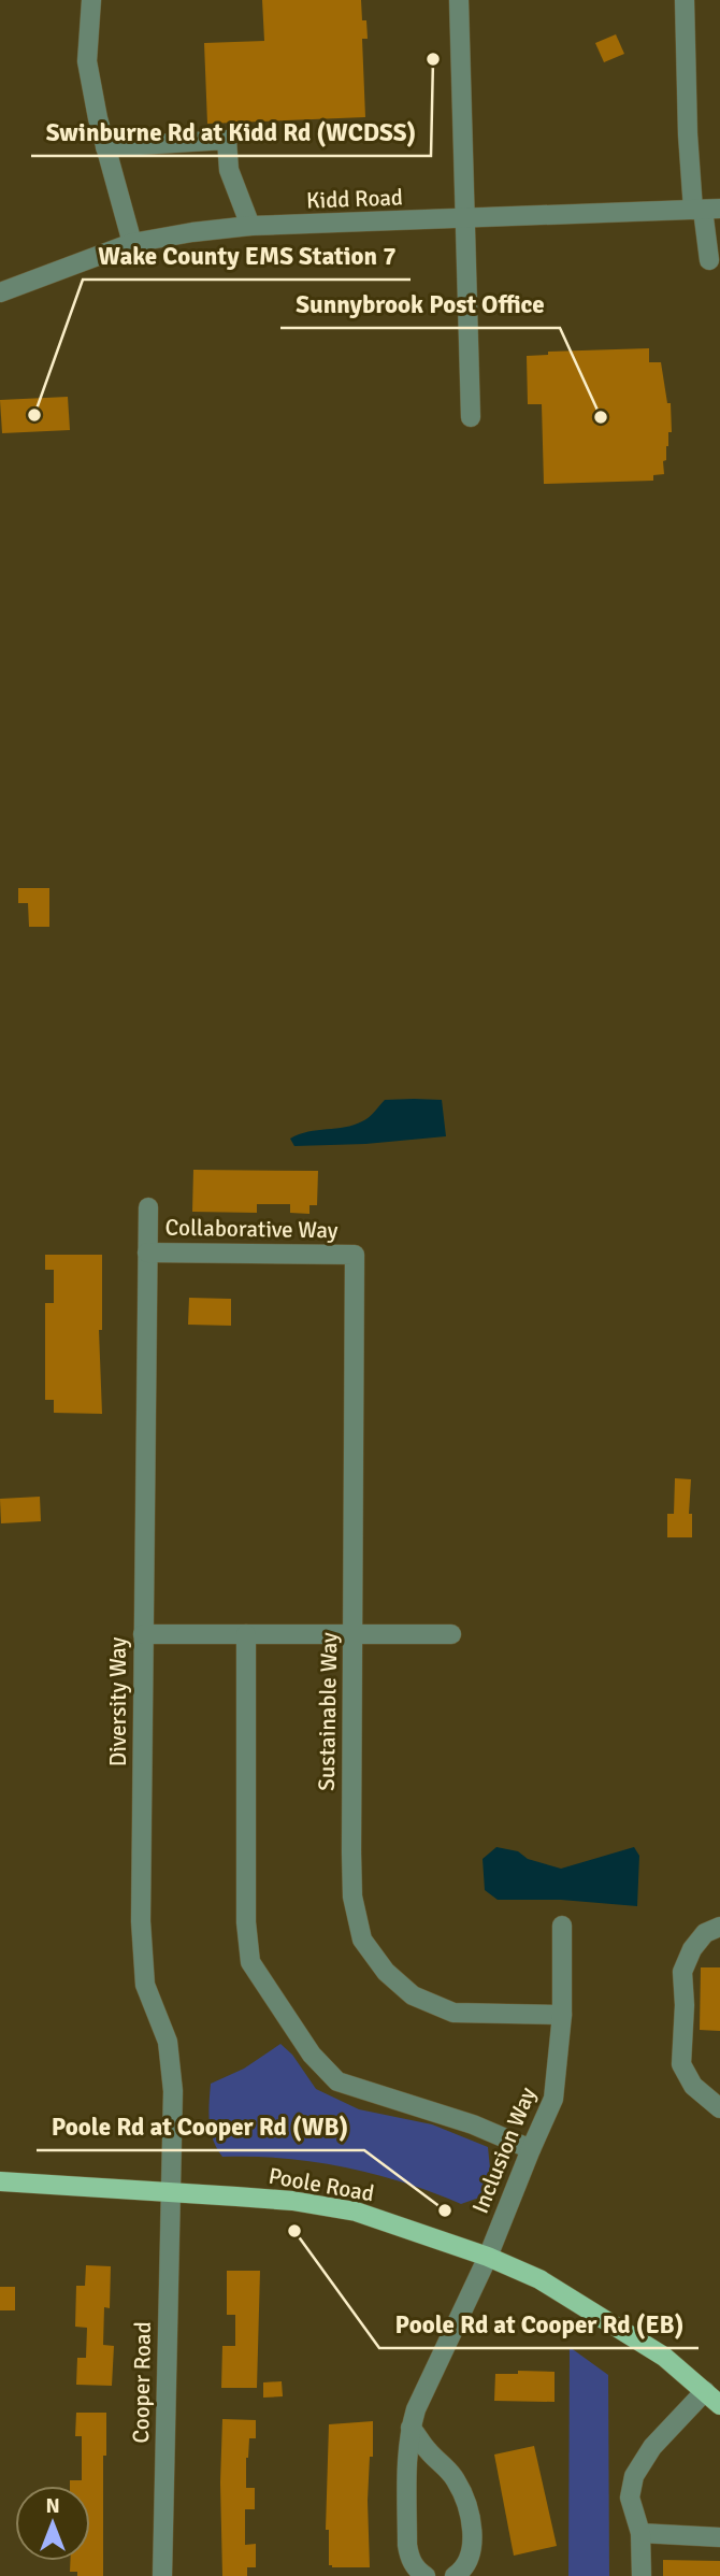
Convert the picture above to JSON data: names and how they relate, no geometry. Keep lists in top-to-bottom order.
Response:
{
  "streets": {
    "main road": ["Poole Road"],
    "street": [
      "Kidd Road",
      "Collaborative Way",
      "Diversity Way",
      "Sustainable Way",
      "Inclusion Way",
      "Cooper Road"
    ]
  },
  "crossings": [
    ["Collaborative Way", "Diversity Way"],
    ["Collaborative Way", "Sustainable Way"],
    ["Diversity Way", "Poole Road"],
    ["Diversity Way", "Cooper Road"],
    ["Sustainable Way", "Inclusion Way"],
    ["Inclusion Way", "Poole Road"],
    ["Poole Road", "Cooper Road"]
  ],
  "places": [
    "Swinburne Rd at Kidd Rd (WCDSS)",
    "Wake County EMS Station 7",
    "Sunnybrook Post Office",
    "Poole Rd at Cooper Rd (WB)",
    "Poole Rd at Cooper Rd (EB)"
  ],
  "north": "top"
}
